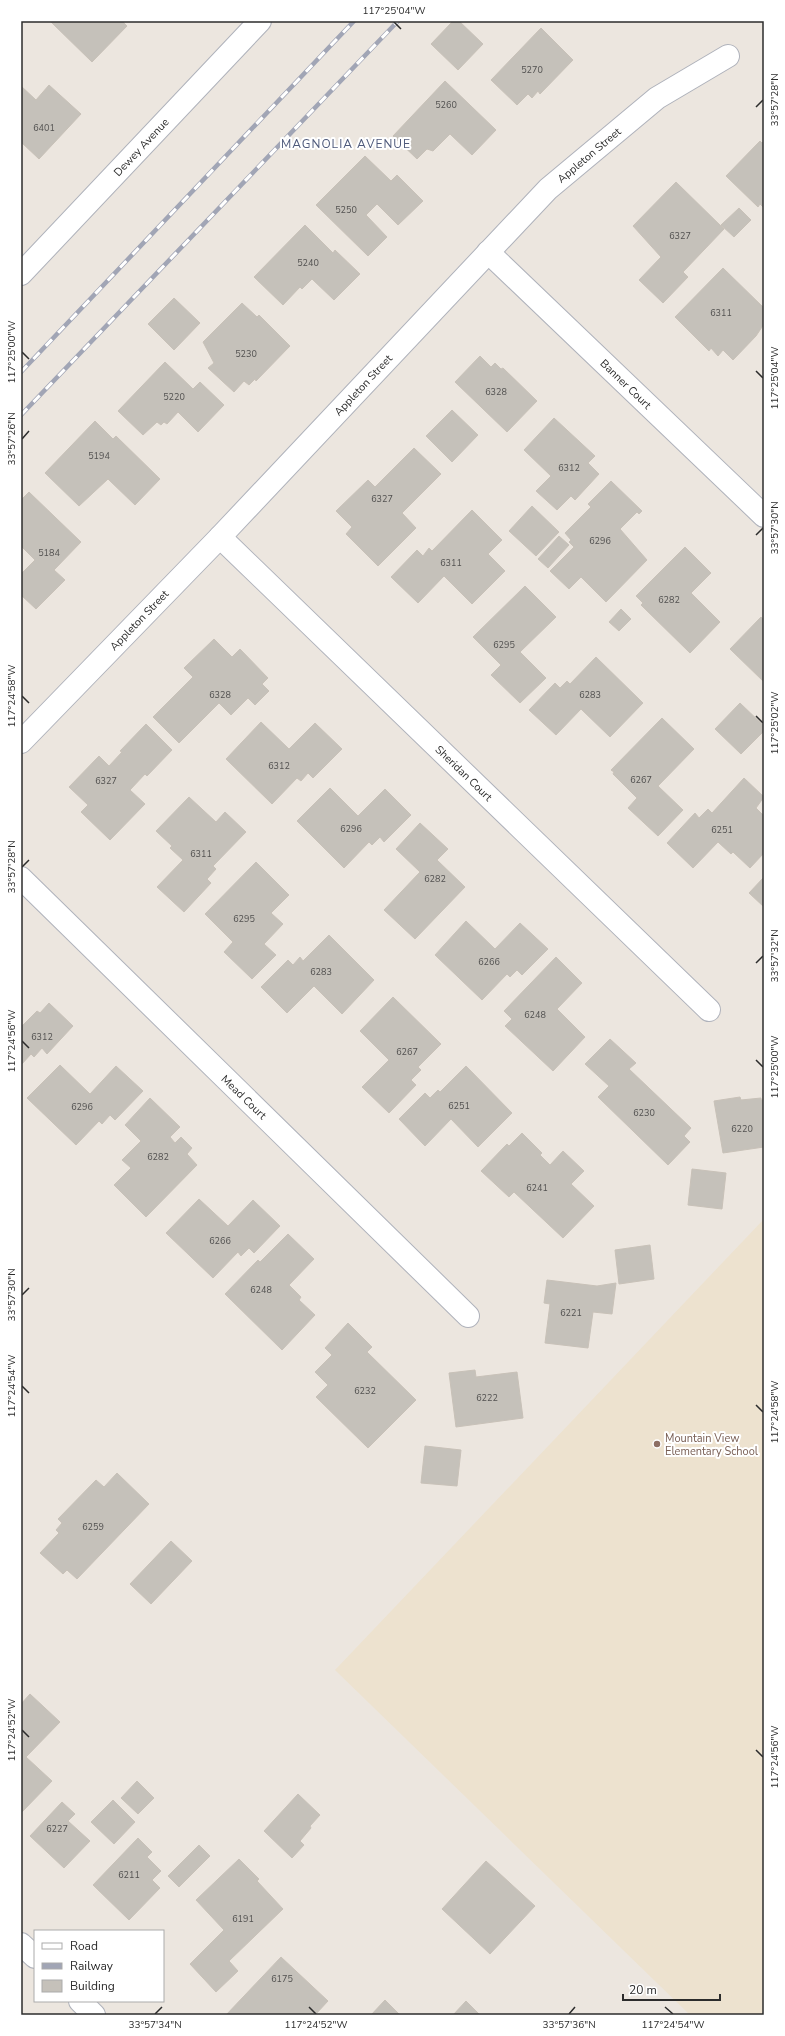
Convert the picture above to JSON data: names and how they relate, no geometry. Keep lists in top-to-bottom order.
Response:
{
  "streets": {
    "street": [
      "Dewey Avenue",
      "Appleton Street",
      "Banner Court",
      "Sheridan Court",
      "Mead Court"
    ]
  },
  "crossings": [
    ["Appleton Street", "Banner Court"],
    ["Appleton Street", "Sheridan Court"]
  ],
  "districts": ["MAGNOLIA AVENUE"],
  "places": ["Mountain View Elementary School"],
  "house_numbers": [
    "5270",
    "5260",
    "6401",
    "5250",
    "6327",
    "5240",
    "6311",
    "5230",
    "6328",
    "5220",
    "5194",
    "6312",
    "6327",
    "6296",
    "5184",
    "6311",
    "6282",
    "6295",
    "6328",
    "6283",
    "6312",
    "6267",
    "6327",
    "6296",
    "6251",
    "6311",
    "6282",
    "6295",
    "6266",
    "6283",
    "6248",
    "6312",
    "6267",
    "6251",
    "6296",
    "6230",
    "6220",
    "6282",
    "6241",
    "6266",
    "6248",
    "6221",
    "6232",
    "6222",
    "6259",
    "6227",
    "6211",
    "6191",
    "6175"
  ],
  "legend": ["Road", "Railway", "Building"],
  "scale_bar": "20 m",
  "coordinates": [
    "117°25'04\"W",
    "33°57'28\"N",
    "117°25'00\"W",
    "33°57'26\"N",
    "33°57'30\"N",
    "117°24'58\"W",
    "117°25'02\"W",
    "33°57'32\"N",
    "117°24'56\"W",
    "117°24'54\"W",
    "117°24'52\"W",
    "33°57'34\"N",
    "33°57'36\"N"
  ]
}
